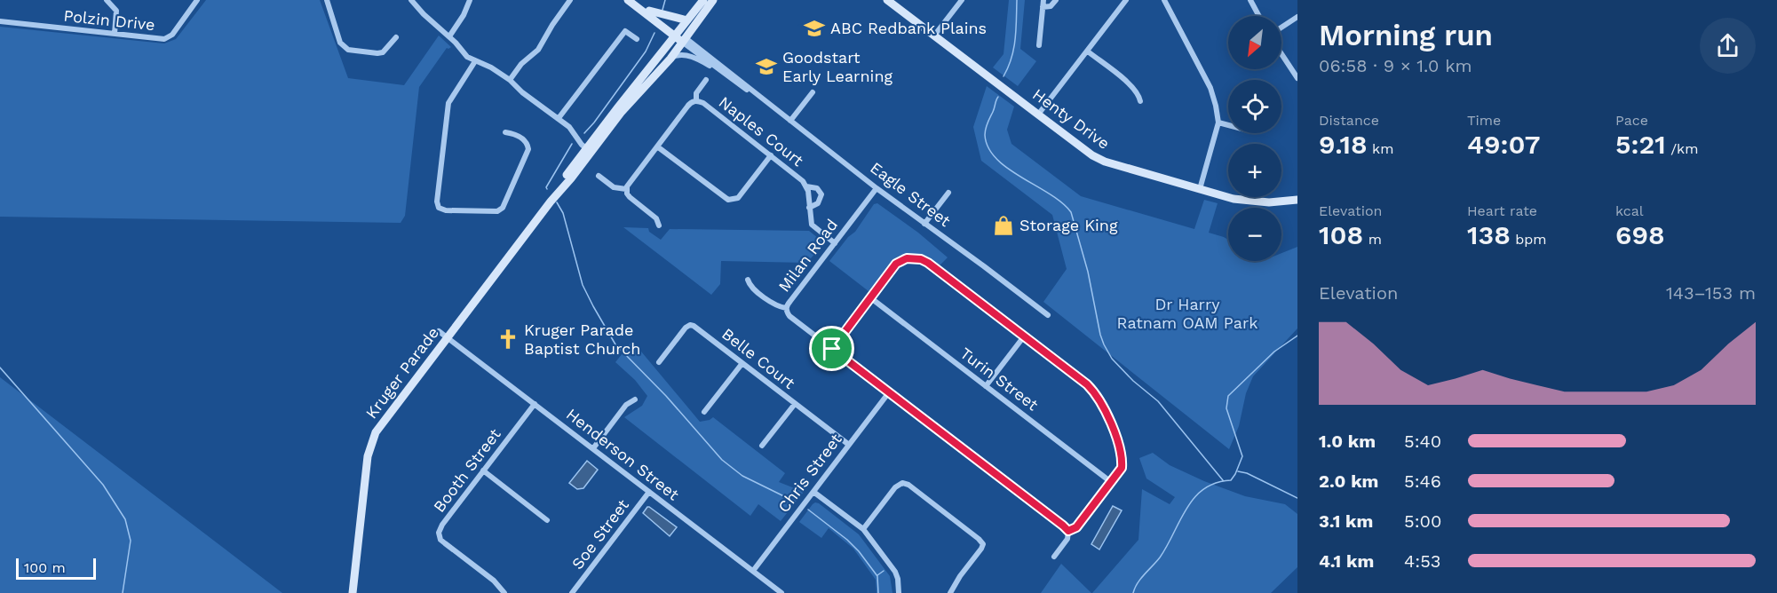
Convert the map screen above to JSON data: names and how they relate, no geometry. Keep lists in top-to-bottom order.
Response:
{
  "streets": {
    "street": [
      "Polzin Drive",
      "Henty Drive",
      "Naples Court",
      "Eagle Street",
      "Milan Road",
      "Belle Court",
      "Kruger Parade",
      "Turin Street",
      "Henderson Street",
      "Booth Street",
      "Chris Street",
      "Soe Street"
    ]
  },
  "crossings": [
    ["Naples Court", "Milan Road"],
    ["Eagle Street", "Milan Road"],
    ["Eagle Street", "Kruger Parade"],
    ["Milan Road", "Chris Street"],
    ["Belle Court", "Chris Street"],
    ["Kruger Parade", "Henderson Street"],
    ["Henderson Street", "Booth Street"],
    ["Henderson Street", "Chris Street"],
    ["Henderson Street", "Soe Street"]
  ],
  "parks": ["Dr Harry Ratnam OAM Park"],
  "places": {
    "school or university": ["ABC Redbank Plains", "Goodstart Early Learning"],
    "shop": ["Storage King"],
    "church": ["Kruger Parade Baptist Church"]
  },
  "scale_bar": "100 m",
  "north": "bottom left",
  "page": {
    "heading": ["Morning run", "06:58 · 9 × 1.0 km"],
    "map_buttons": ["+", "−"],
    "stats": [
      ["Distance", "9.18 km"],
      ["Time", "49:07"],
      ["Pace", "5:21 /km"],
      ["Elevation", "108 m"],
      ["Heart rate", "138 bpm"],
      ["kcal", "698"]
    ],
    "chart": ["Elevation", "143–153 m"],
    "list": [
      {
        "name": "1.0 km",
        "note": "5:40"
      },
      {
        "name": "2.0 km",
        "note": "5:46"
      },
      {
        "name": "3.1 km",
        "note": "5:00"
      },
      {
        "name": "4.1 km",
        "note": "4:53"
      }
    ],
    "scale": "100 m"
  }
}
